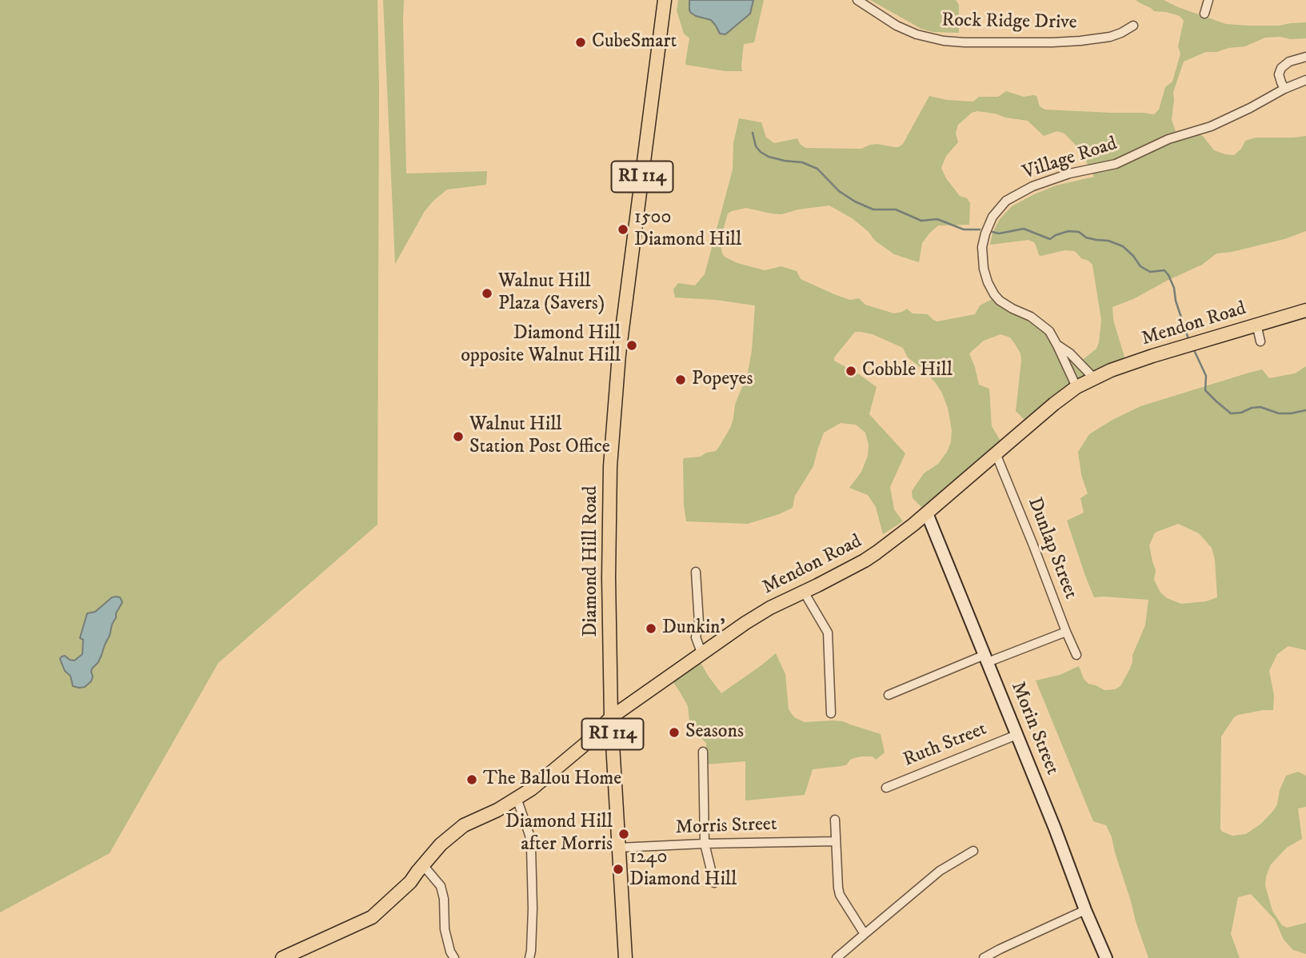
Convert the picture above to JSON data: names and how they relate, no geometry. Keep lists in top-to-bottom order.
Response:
{
  "streets": {
    "main road": ["RI 114", "Mendon Road", "Diamond Hill Road"],
    "street": [
      "Rock Ridge Drive",
      "Village Road",
      "Dunlap Street",
      "Morin Street",
      "Ruth Street",
      "Morris Street"
    ]
  },
  "crossings": [
    ["Village Road", "Mendon Road"],
    ["Mendon Road", "Dunlap Street"],
    ["Mendon Road", "Diamond Hill Road"],
    ["Mendon Road", "Morin Street"],
    ["Diamond Hill Road", "Morris Street"],
    ["Morin Street", "Ruth Street"]
  ],
  "places": [
    "CubeSmart",
    "1500 Diamond Hill",
    "Walnut Hill Plaza (Savers)",
    "Diamond Hill opposite Walnut Hill",
    "Cobble Hill",
    "Popeyes",
    "Walnut Hill Station Post Office",
    "Dunkin'",
    "Seasons",
    "The Ballou Home",
    "Diamond Hill after Morris",
    "1240 Diamond Hill"
  ]
}
